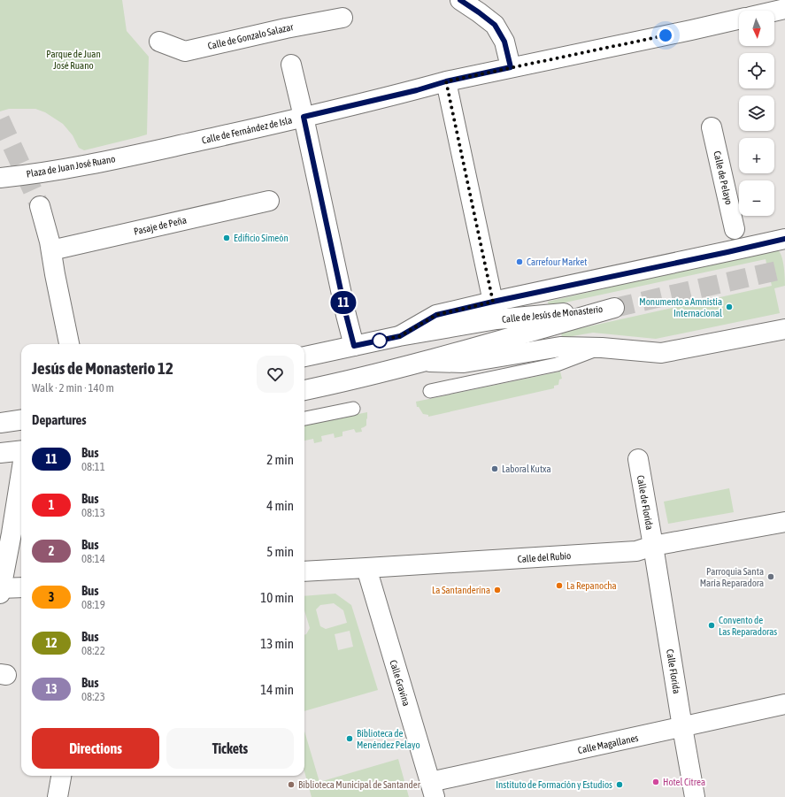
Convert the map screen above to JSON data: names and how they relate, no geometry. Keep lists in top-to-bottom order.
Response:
{
  "streets": {
    "street": [
      "Calle de Gonzalo Salazar",
      "Calle de Fernández de Isla",
      "Plaza de Juan José Ruano",
      "Calle de Pelayo",
      "Pasaje de Peña",
      "Calle de Jesús de Monasterio",
      "Calle de Florida",
      "Calle del Rubio",
      "Calle Florida",
      "Calle Gravina",
      "Calle Magallanes"
    ]
  },
  "crossings": [
    ["Calle de Fernández de Isla", "Plaza de Juan José Ruano"],
    ["Calle de Florida", "Calle del Rubio"],
    ["Calle de Florida", "Calle Florida"],
    ["Calle del Rubio", "Calle Florida"],
    ["Calle del Rubio", "Calle Gravina"],
    ["Calle Florida", "Calle Magallanes"],
    ["Calle Gravina", "Calle Magallanes"]
  ],
  "parks": ["Parque de Juan José Ruano"],
  "places": [
    "Edificio Simeón",
    "Carrefour Market",
    "Monumento a Amnistía Internacional",
    "Laboral Kutxa",
    "Parroquia Santa María Reparadora",
    "La Repanocha",
    "La Santanderína",
    "Convento de Las Reparadoras",
    "Biblioteca de Menéndez Pelayo",
    "Hotel Citrea",
    "Biblioteca Municipal de Santander",
    "Instituto de Formación y Estudios"
  ],
  "lines": ["bus line 11"],
  "north": "bottom",
  "page": {
    "on_map": "11",
    "map_buttons": ["+", "−"],
    "heading": [
      ["Jesús de Monasterio 12", "Walk · 2 min · 140 m"],
      "Departures"
    ],
    "list": [
      {
        "mark": "11",
        "name": "Bus",
        "note": "08:11",
        "value": "2 min"
      },
      {
        "mark": "1",
        "name": "Bus",
        "note": "08:13",
        "value": "4 min"
      },
      {
        "mark": "2",
        "name": "Bus",
        "note": "08:14",
        "value": "5 min"
      },
      {
        "mark": "3",
        "name": "Bus",
        "note": "08:19",
        "value": "10 min"
      },
      {
        "mark": "12",
        "name": "Bus",
        "note": "08:22",
        "value": "13 min"
      },
      {
        "mark": "13",
        "name": "Bus",
        "note": "08:23",
        "value": "14 min"
      }
    ],
    "buttons": ["Directions", "Tickets"]
  }
}
